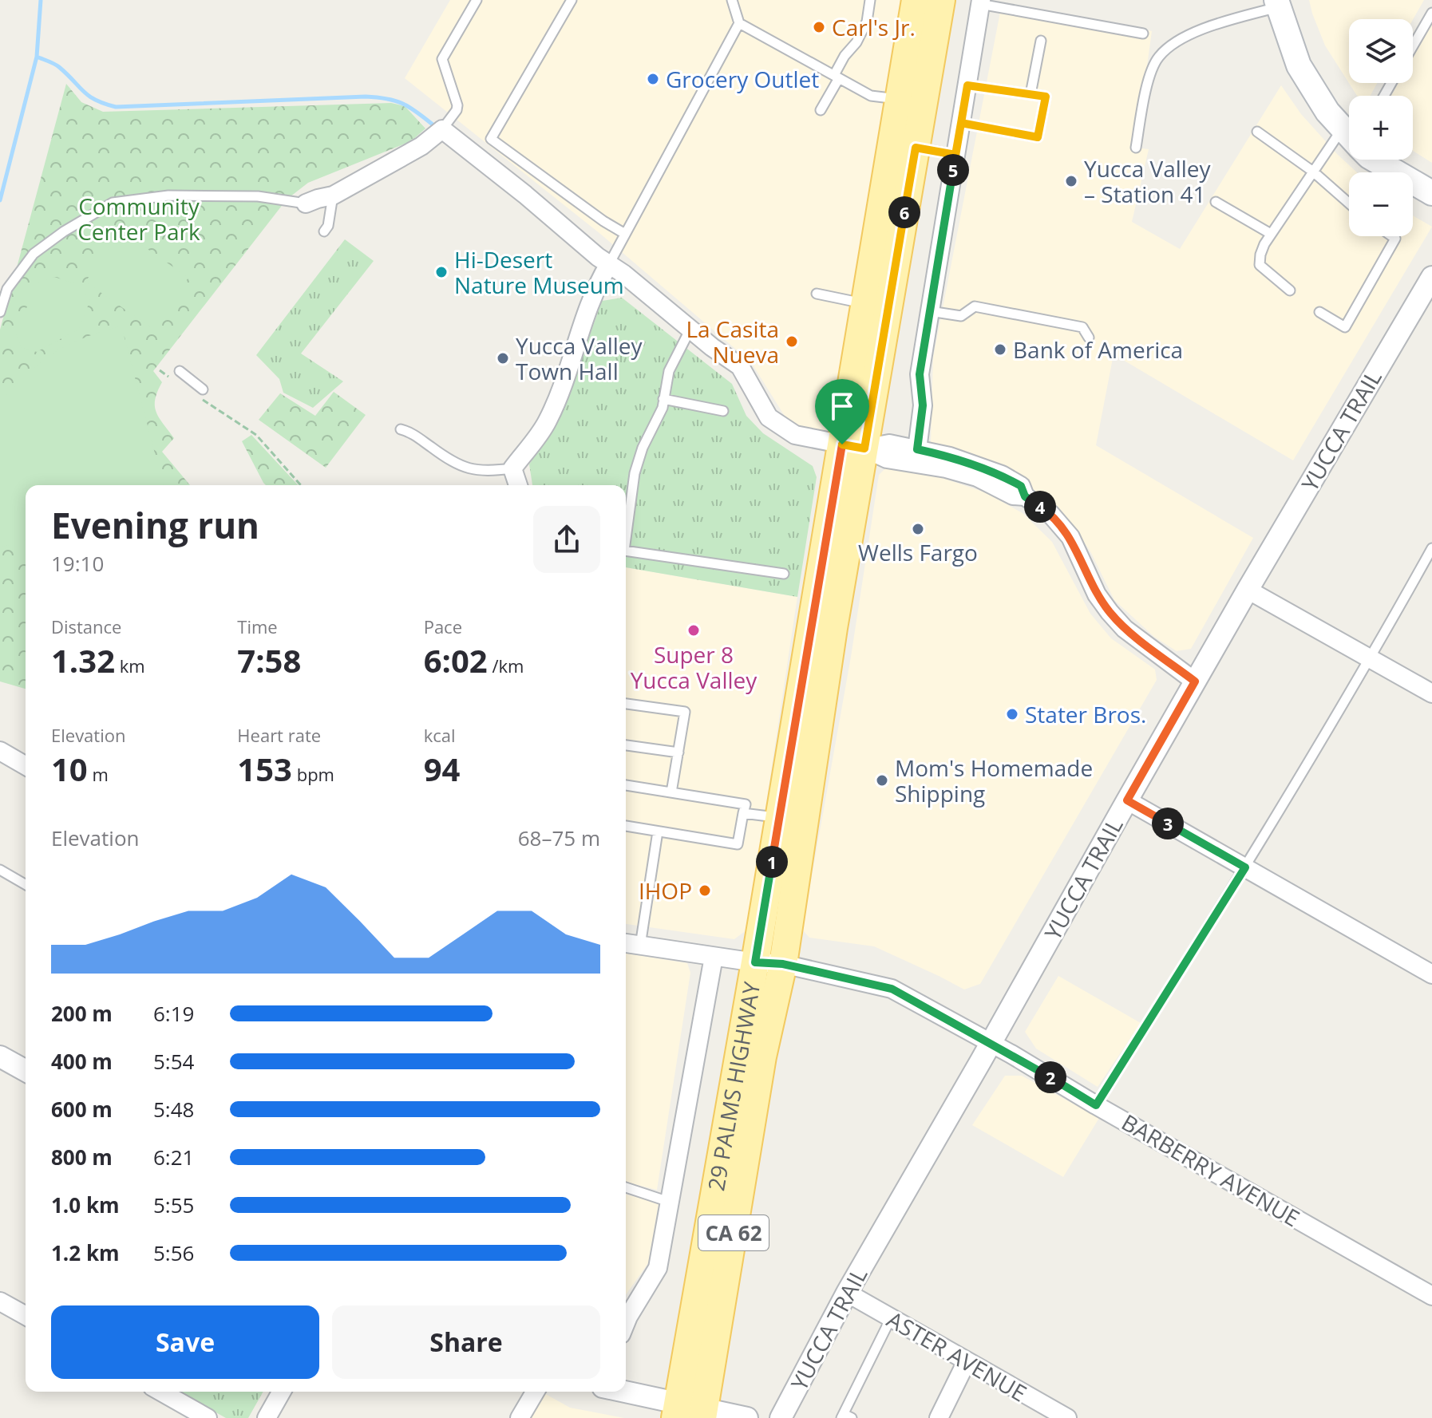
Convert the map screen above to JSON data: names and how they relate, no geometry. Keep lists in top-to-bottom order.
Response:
{
  "streets": {
    "main road": ["29 PALMS HIGHWAY", "CA 62"],
    "street": ["YUCCA TRAIL", "BARBERRY AVENUE", "ASTER AVENUE"]
  },
  "crossings": [
    ["YUCCA TRAIL", "BARBERRY AVENUE"],
    ["YUCCA TRAIL", "ASTER AVENUE"],
    ["29 PALMS HIGHWAY", "BARBERRY AVENUE"]
  ],
  "parks": ["Community Center Park"],
  "places": [
    "Carl's Jr.",
    "Grocery Outlet",
    "Yucca Valley – Station 41",
    "Hi-Desert Nature Museum",
    "La Casita Nueva",
    "Bank of America",
    "Yucca Valley Town Hall",
    "Wells Fargo",
    "Super 8 Yucca Valley",
    "Stater Bros.",
    "Mom's Homemade Shipping",
    "IHOP"
  ],
  "page": {
    "map_buttons": ["+", "−"],
    "pins": [
      "5",
      "6",
      "4",
      "3",
      "1",
      "2"
    ],
    "heading": ["Evening run", "19:10"],
    "stats": [
      ["Distance", "1.32 km"],
      ["Time", "7:58"],
      ["Pace", "6:02 /km"],
      ["Elevation", "10 m"],
      ["Heart rate", "153 bpm"],
      ["kcal", "94"]
    ],
    "chart": ["Elevation", "68–75 m"],
    "list": [
      {
        "name": "200 m",
        "note": "6:19"
      },
      {
        "name": "400 m",
        "note": "5:54"
      },
      {
        "name": "600 m",
        "note": "5:48"
      },
      {
        "name": "800 m",
        "note": "6:21"
      },
      {
        "name": "1.0 km",
        "note": "5:55"
      },
      {
        "name": "1.2 km",
        "note": "5:56"
      }
    ],
    "buttons": ["Save", "Share"]
  }
}
